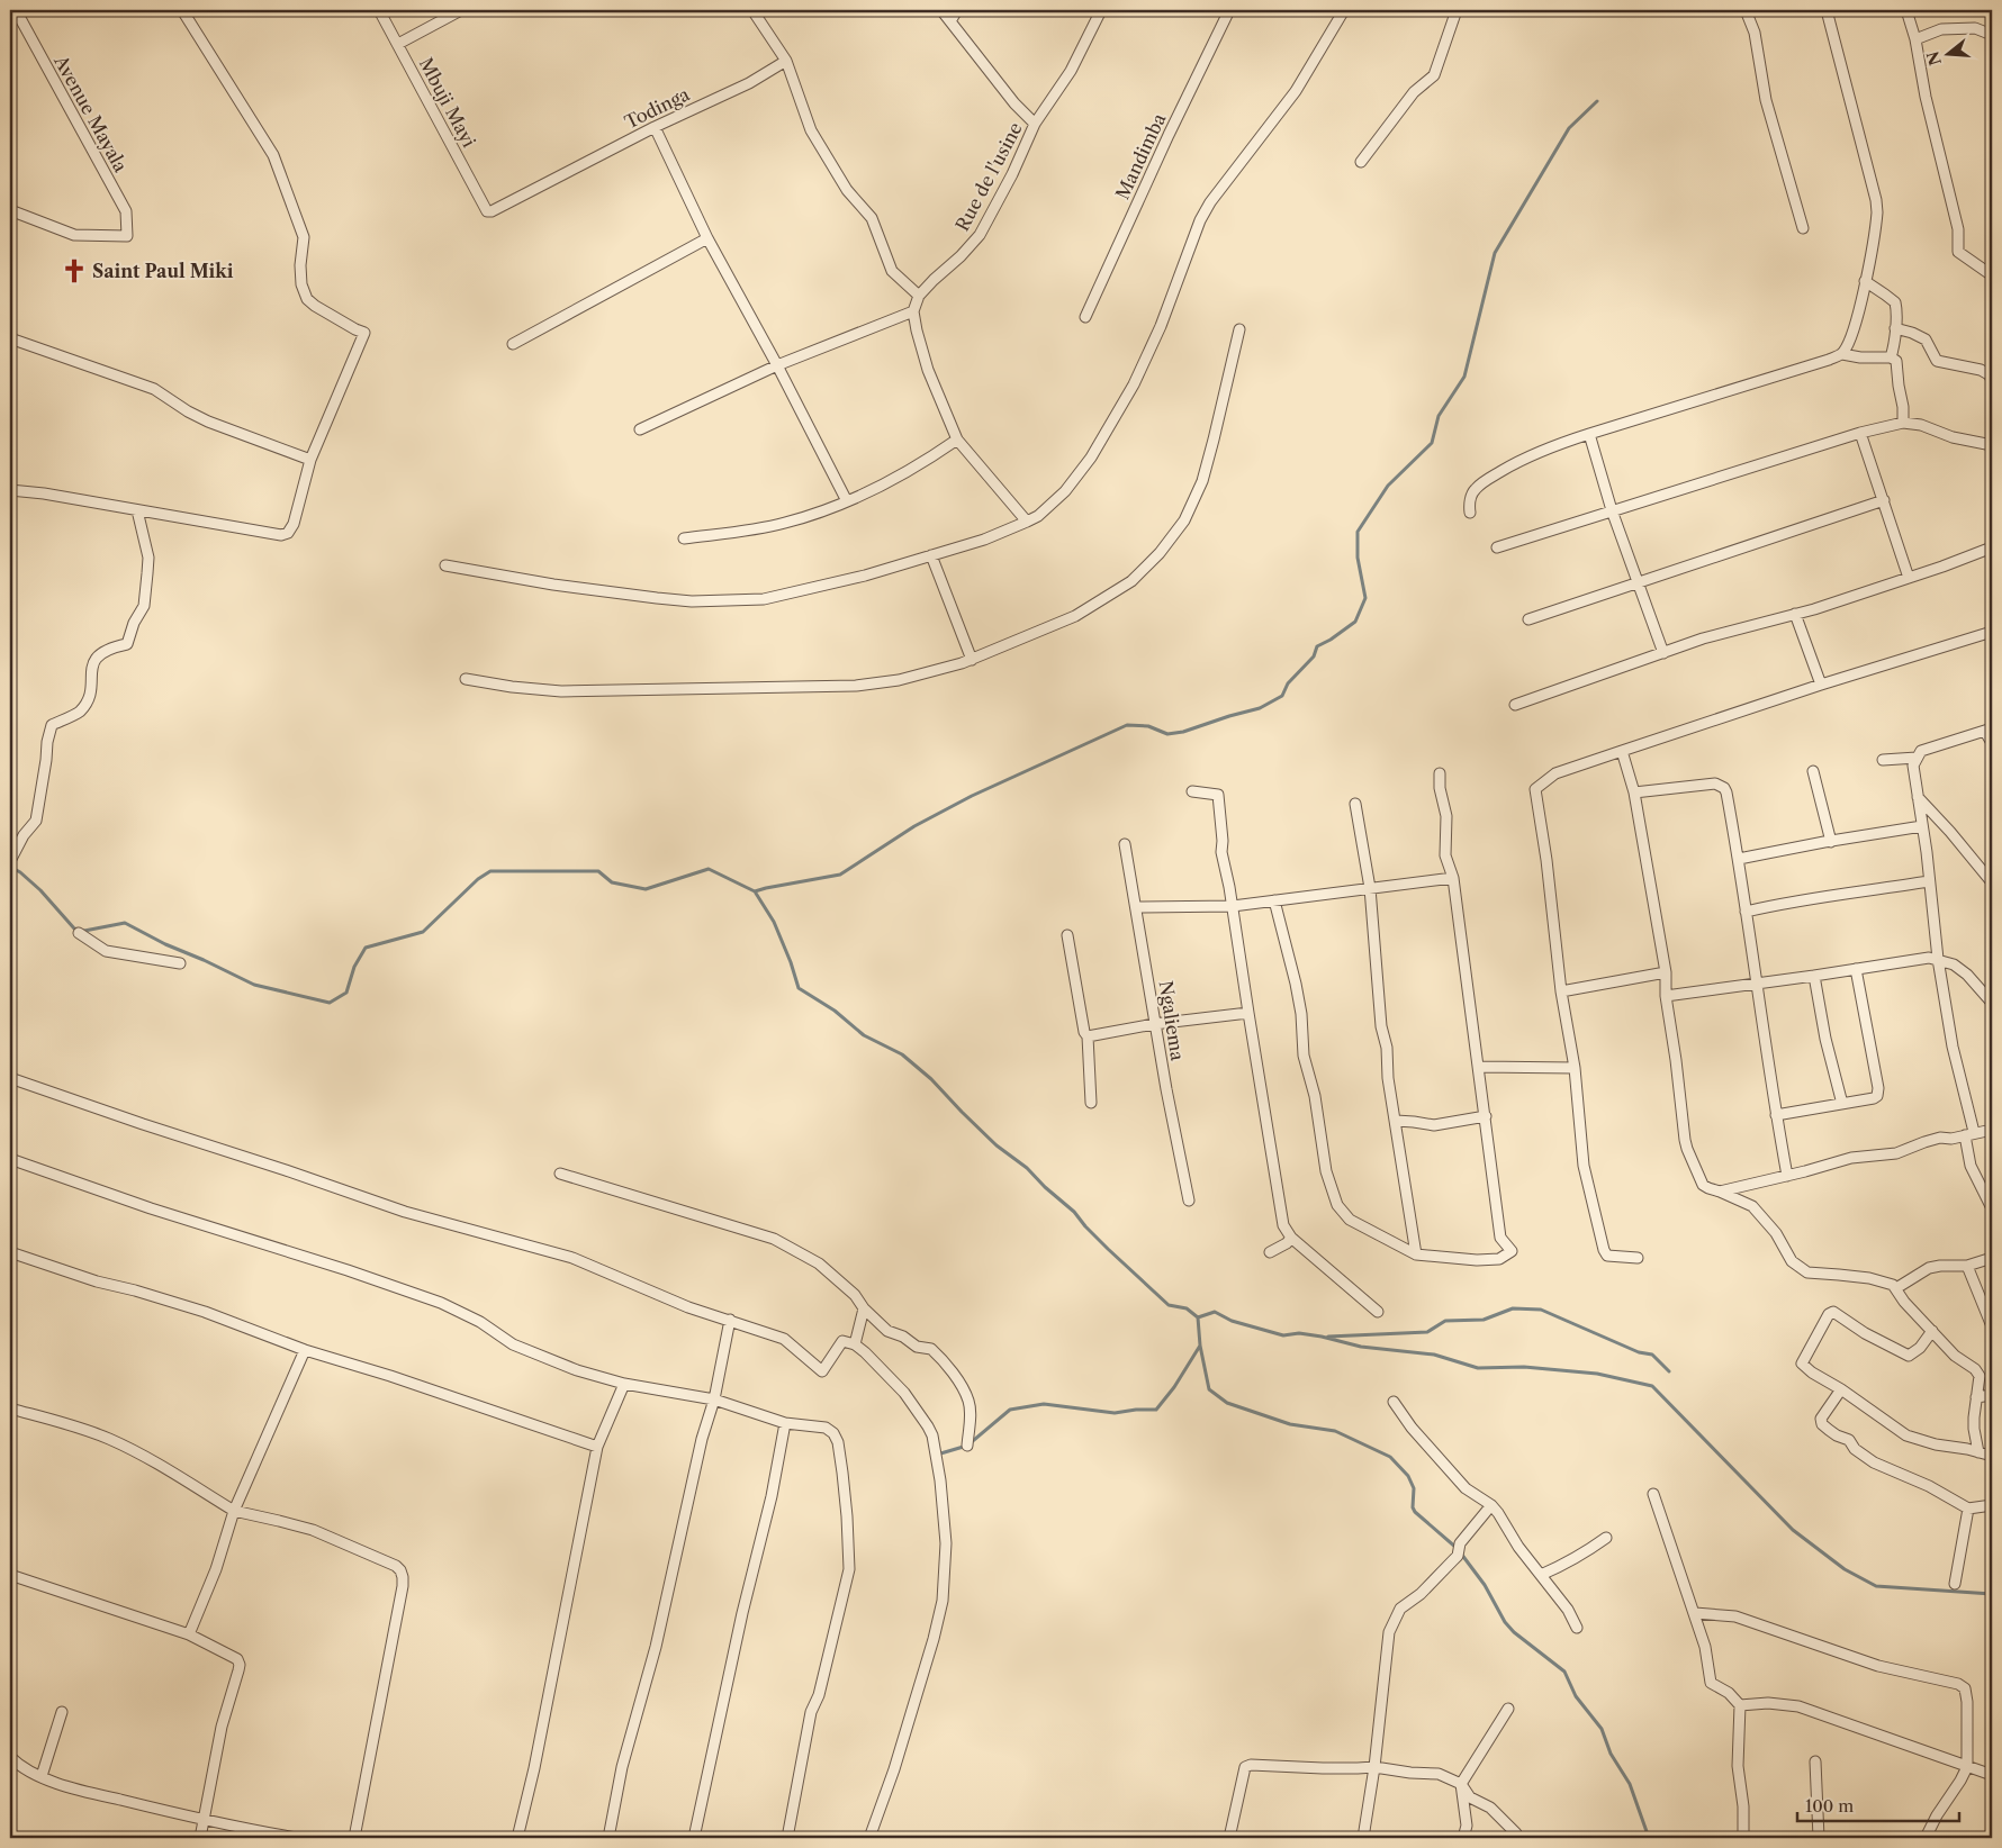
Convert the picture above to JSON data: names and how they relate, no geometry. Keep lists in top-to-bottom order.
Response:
{
  "streets": {
    "street": [
      "Mbuji Mayi",
      "Todinga",
      "Avenue Mayala",
      "Mandimba",
      "Rue de l'usine",
      "Ngaliema"
    ]
  },
  "crossings": [
    ["Mbuji Mayi", "Todinga"]
  ],
  "places": {
    "church": ["Saint Paul Miki"]
  },
  "scale_bar": "100 m",
  "north": "left"
}
